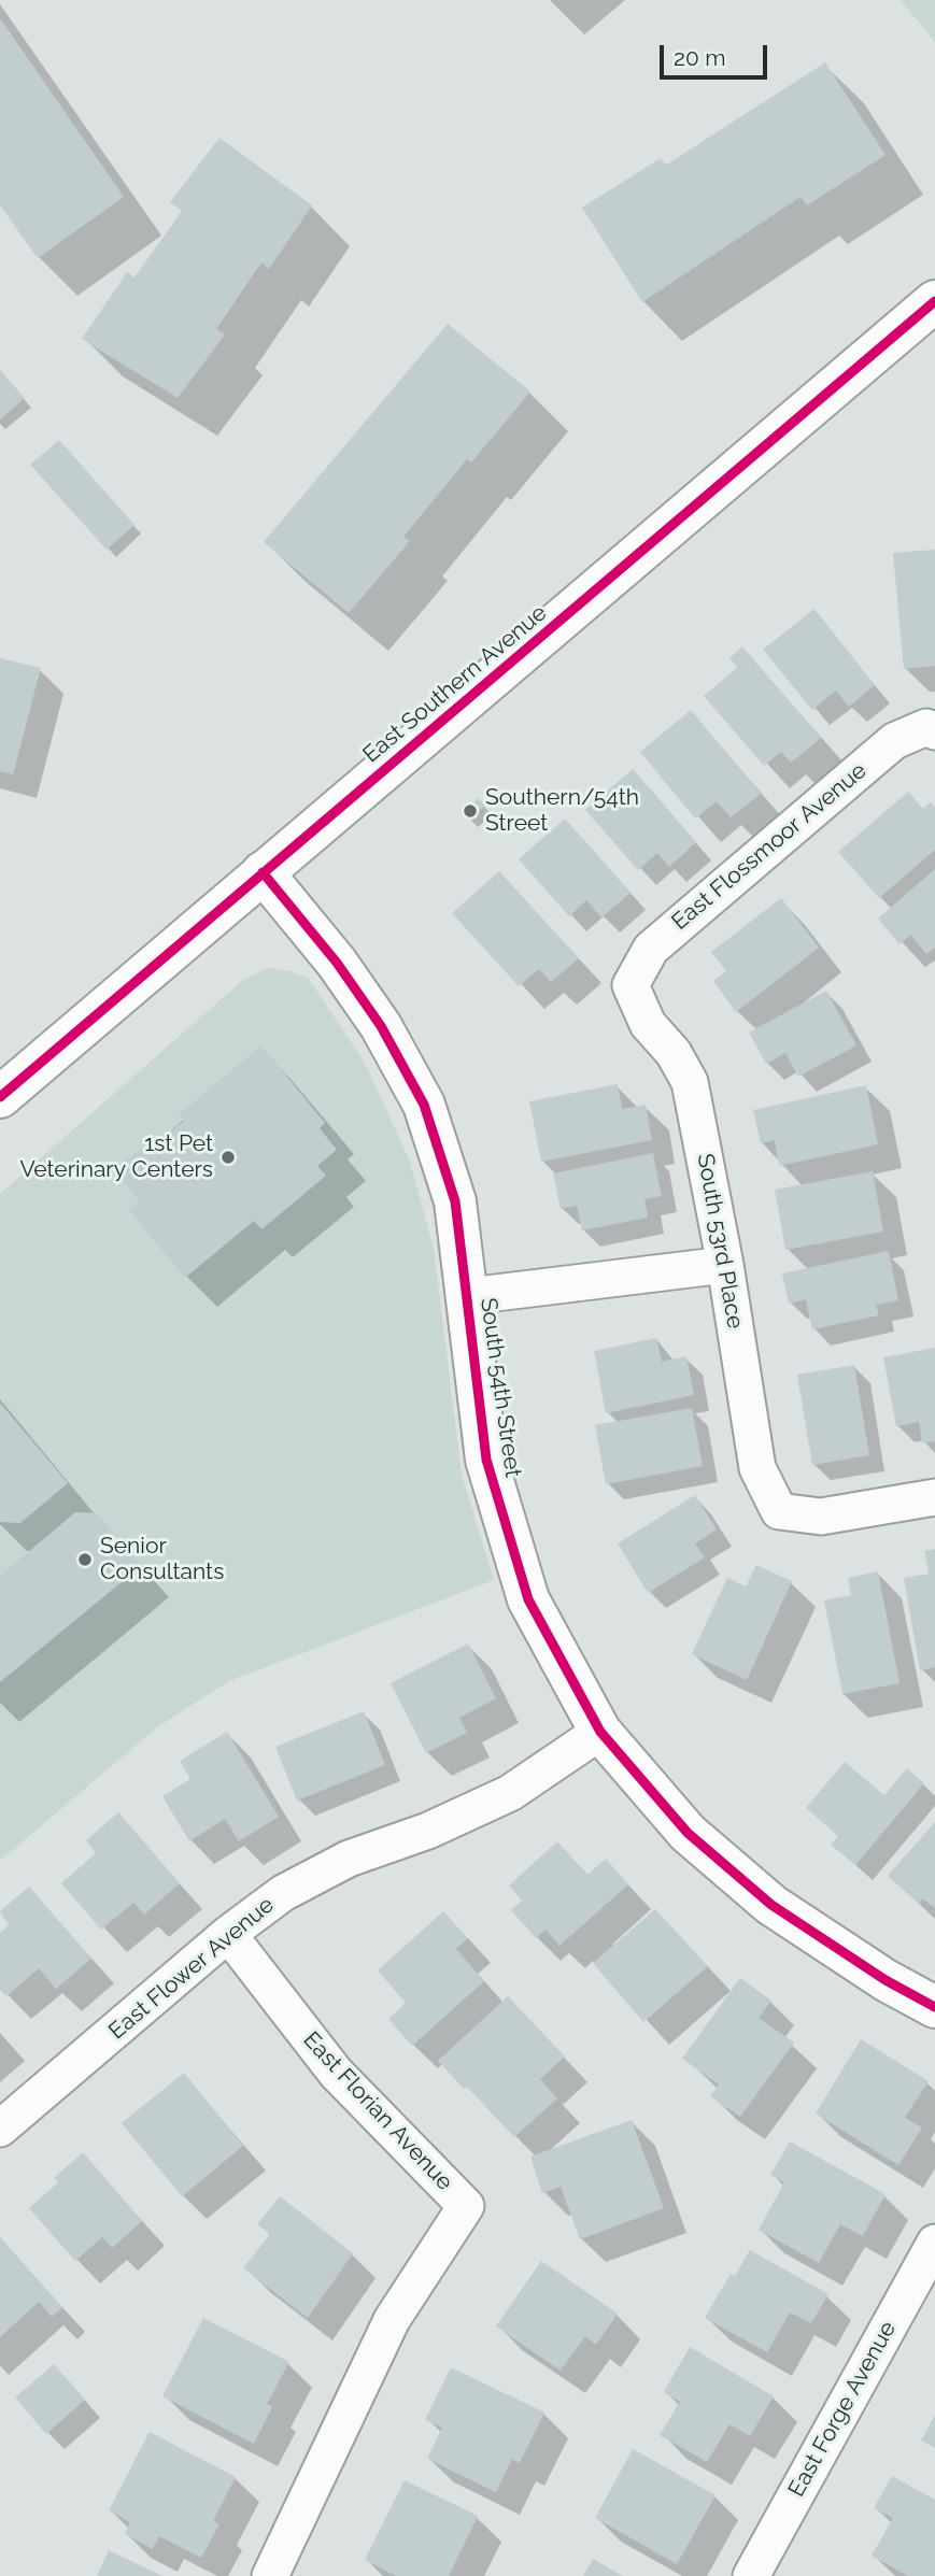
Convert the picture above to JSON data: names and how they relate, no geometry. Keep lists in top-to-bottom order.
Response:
{
  "streets": {
    "street": [
      "East Southern Avenue",
      "East Flossmoor Avenue",
      "South 53rd Place",
      "South 54th Street",
      "East Flower Avenue",
      "East Florian Avenue",
      "East Forge Avenue"
    ]
  },
  "crossings": [
    ["East Southern Avenue", "South 54th Street"],
    ["East Flossmoor Avenue", "South 53rd Place"],
    ["South 54th Street", "East Flower Avenue"],
    ["East Flower Avenue", "East Florian Avenue"]
  ],
  "places": ["Southern/54th Street", "1st Pet Veterinary Centers", "Senior Consultants"],
  "scale_bar": "20 m"
}
